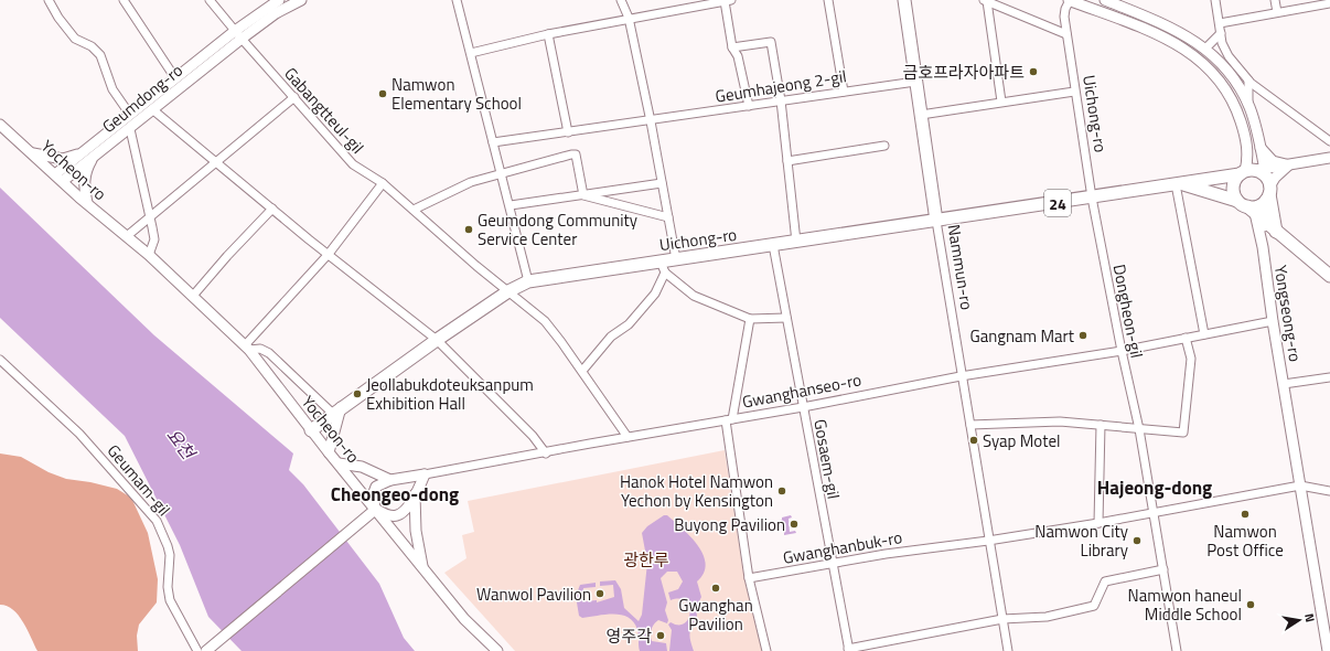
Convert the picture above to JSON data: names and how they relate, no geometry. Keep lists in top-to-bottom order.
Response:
{
  "streets": {
    "main road": ["Uichong-ro", "24", "Nammun-ro"],
    "street": [
      "Geumhajeong 2-gil",
      "Geumdong-ro",
      "Gabangtteul-gil",
      "Yocheon-ro",
      "Dongheon-gil",
      "Yongseong-ro",
      "Gwanghanseo-ro",
      "Gosaem-gil",
      "Geumam-gil",
      "Gwanghanbuk-ro"
    ]
  },
  "crossings": [
    ["Geumhajeong 2-gil", "Nammun-ro"],
    ["Geumdong-ro", "Gabangtteul-gil"],
    ["Geumdong-ro", "Yocheon-ro"],
    ["Gabangtteul-gil", "Uichong-ro"],
    ["Gabangtteul-gil", "Gwanghanseo-ro"],
    ["Uichong-ro", "Yocheon-ro"],
    ["Uichong-ro", "24"],
    ["Uichong-ro", "Nammun-ro"],
    ["Uichong-ro", "Dongheon-gil"],
    ["Uichong-ro", "Yongseong-ro"],
    ["Uichong-ro", "Gosaem-gil"],
    ["24", "Yongseong-ro"],
    ["Nammun-ro", "Gwanghanseo-ro"],
    ["Nammun-ro", "Gwanghanbuk-ro"],
    ["Dongheon-gil", "Gwanghanseo-ro"],
    ["Dongheon-gil", "Gwanghanbuk-ro"],
    ["Yongseong-ro", "Gwanghanseo-ro"],
    ["Yongseong-ro", "Gwanghanbuk-ro"],
    ["Gwanghanseo-ro", "Gosaem-gil"],
    ["Gosaem-gil", "Gwanghanbuk-ro"]
  ],
  "districts": ["Hajeong-dong", "Cheongeo-dong"],
  "water": ["요천"],
  "parks": ["광한루"],
  "places": [
    "금호프라자아파트",
    "Namwon Elementary School",
    "Geumdong Community Service Center",
    "Gangnam Mart",
    "Jeollabukdoteuksanpum Exhibition Hall",
    "Syap Motel",
    "Hanok Hotel Namwon Yechon by Kensington",
    "Namwon Post Office",
    "Buyong Pavilion",
    "Namwon City Library",
    "Gwanghan Pavilion",
    "Wanwol Pavilion",
    "Namwon haneul Middle School",
    "영주각"
  ],
  "north": "right"
}
